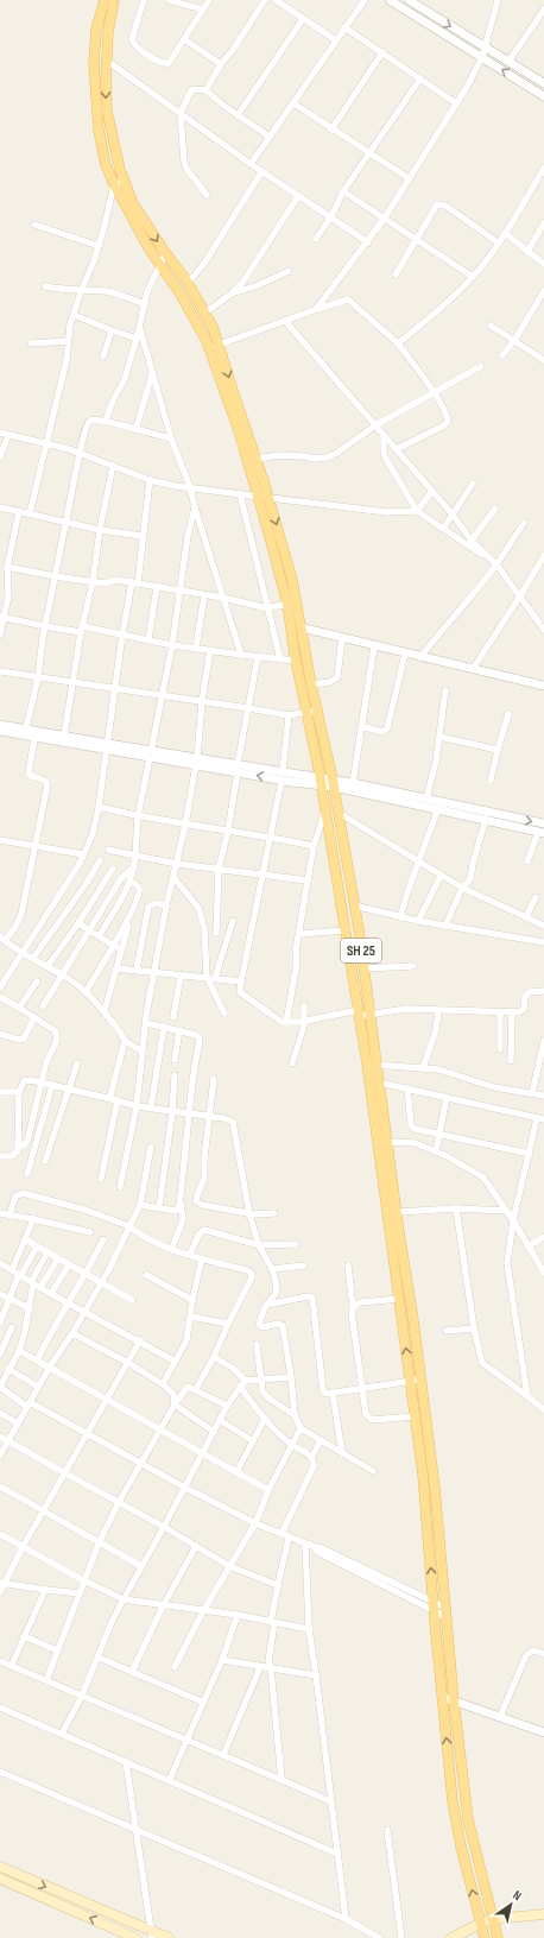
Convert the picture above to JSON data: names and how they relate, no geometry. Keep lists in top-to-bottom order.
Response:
{
  "streets": {
    "main road": ["SH 25"]
  },
  "north": "top right"
}
